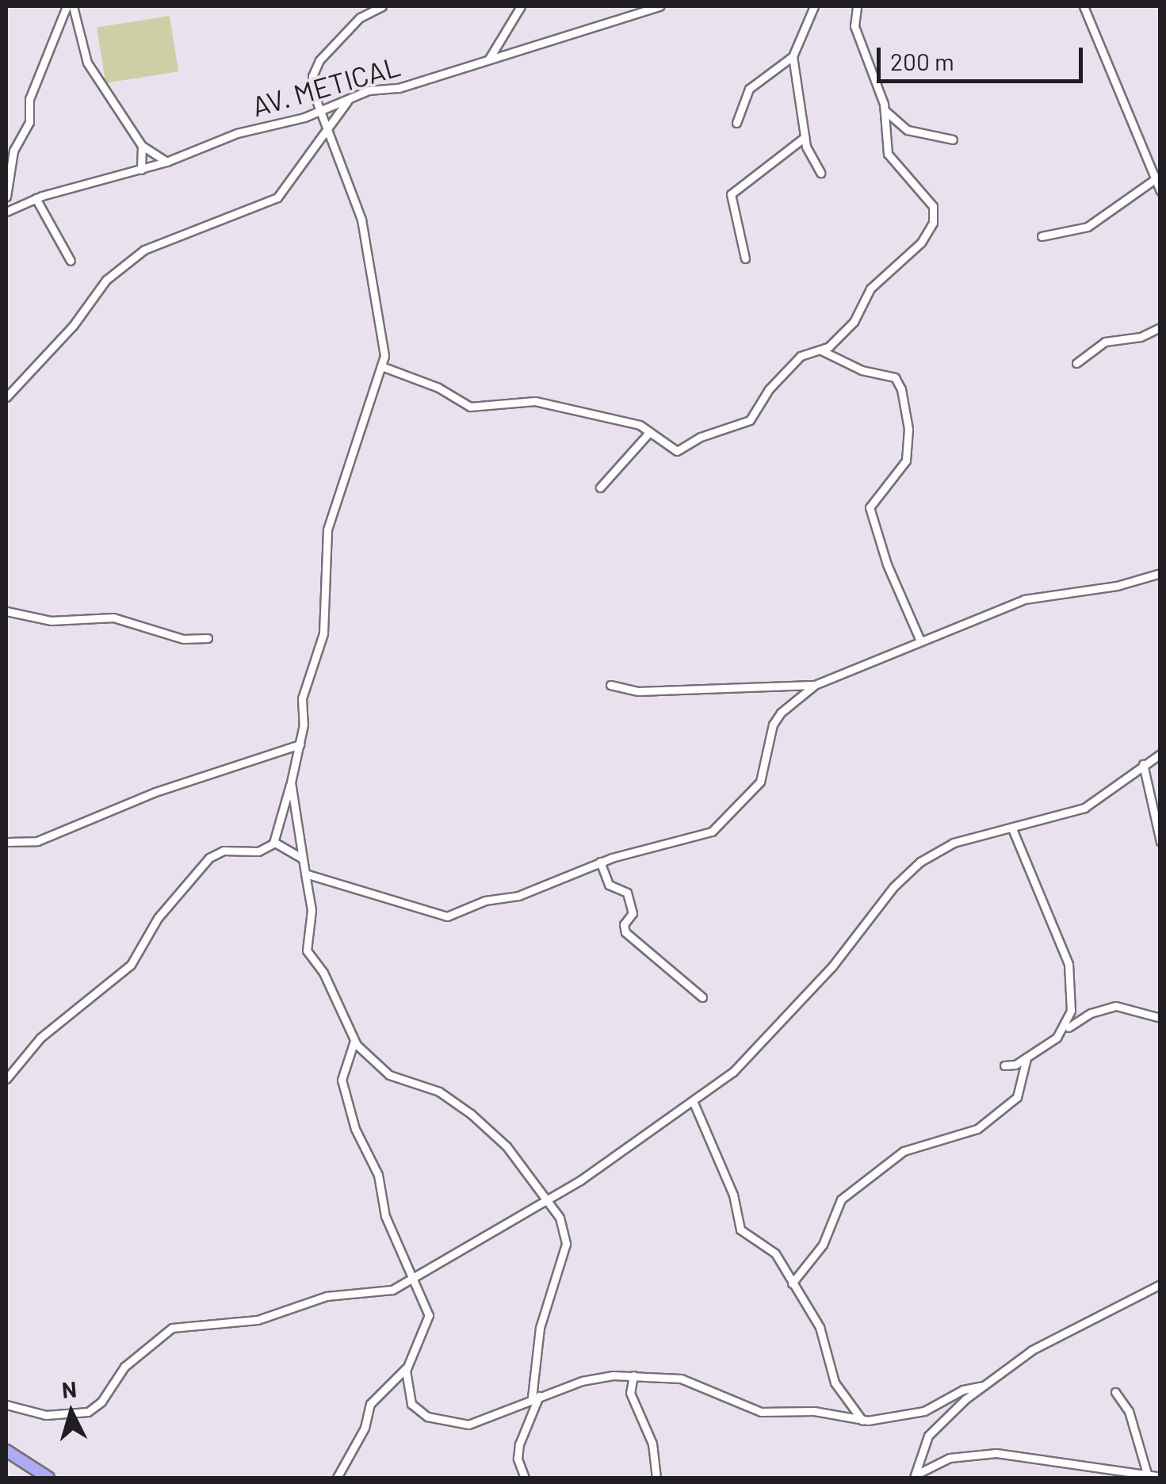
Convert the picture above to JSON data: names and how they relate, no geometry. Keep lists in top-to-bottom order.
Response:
{
  "streets": {
    "street": ["AV. METICAL"]
  },
  "scale_bar": "200 m",
  "north": "top"
}
